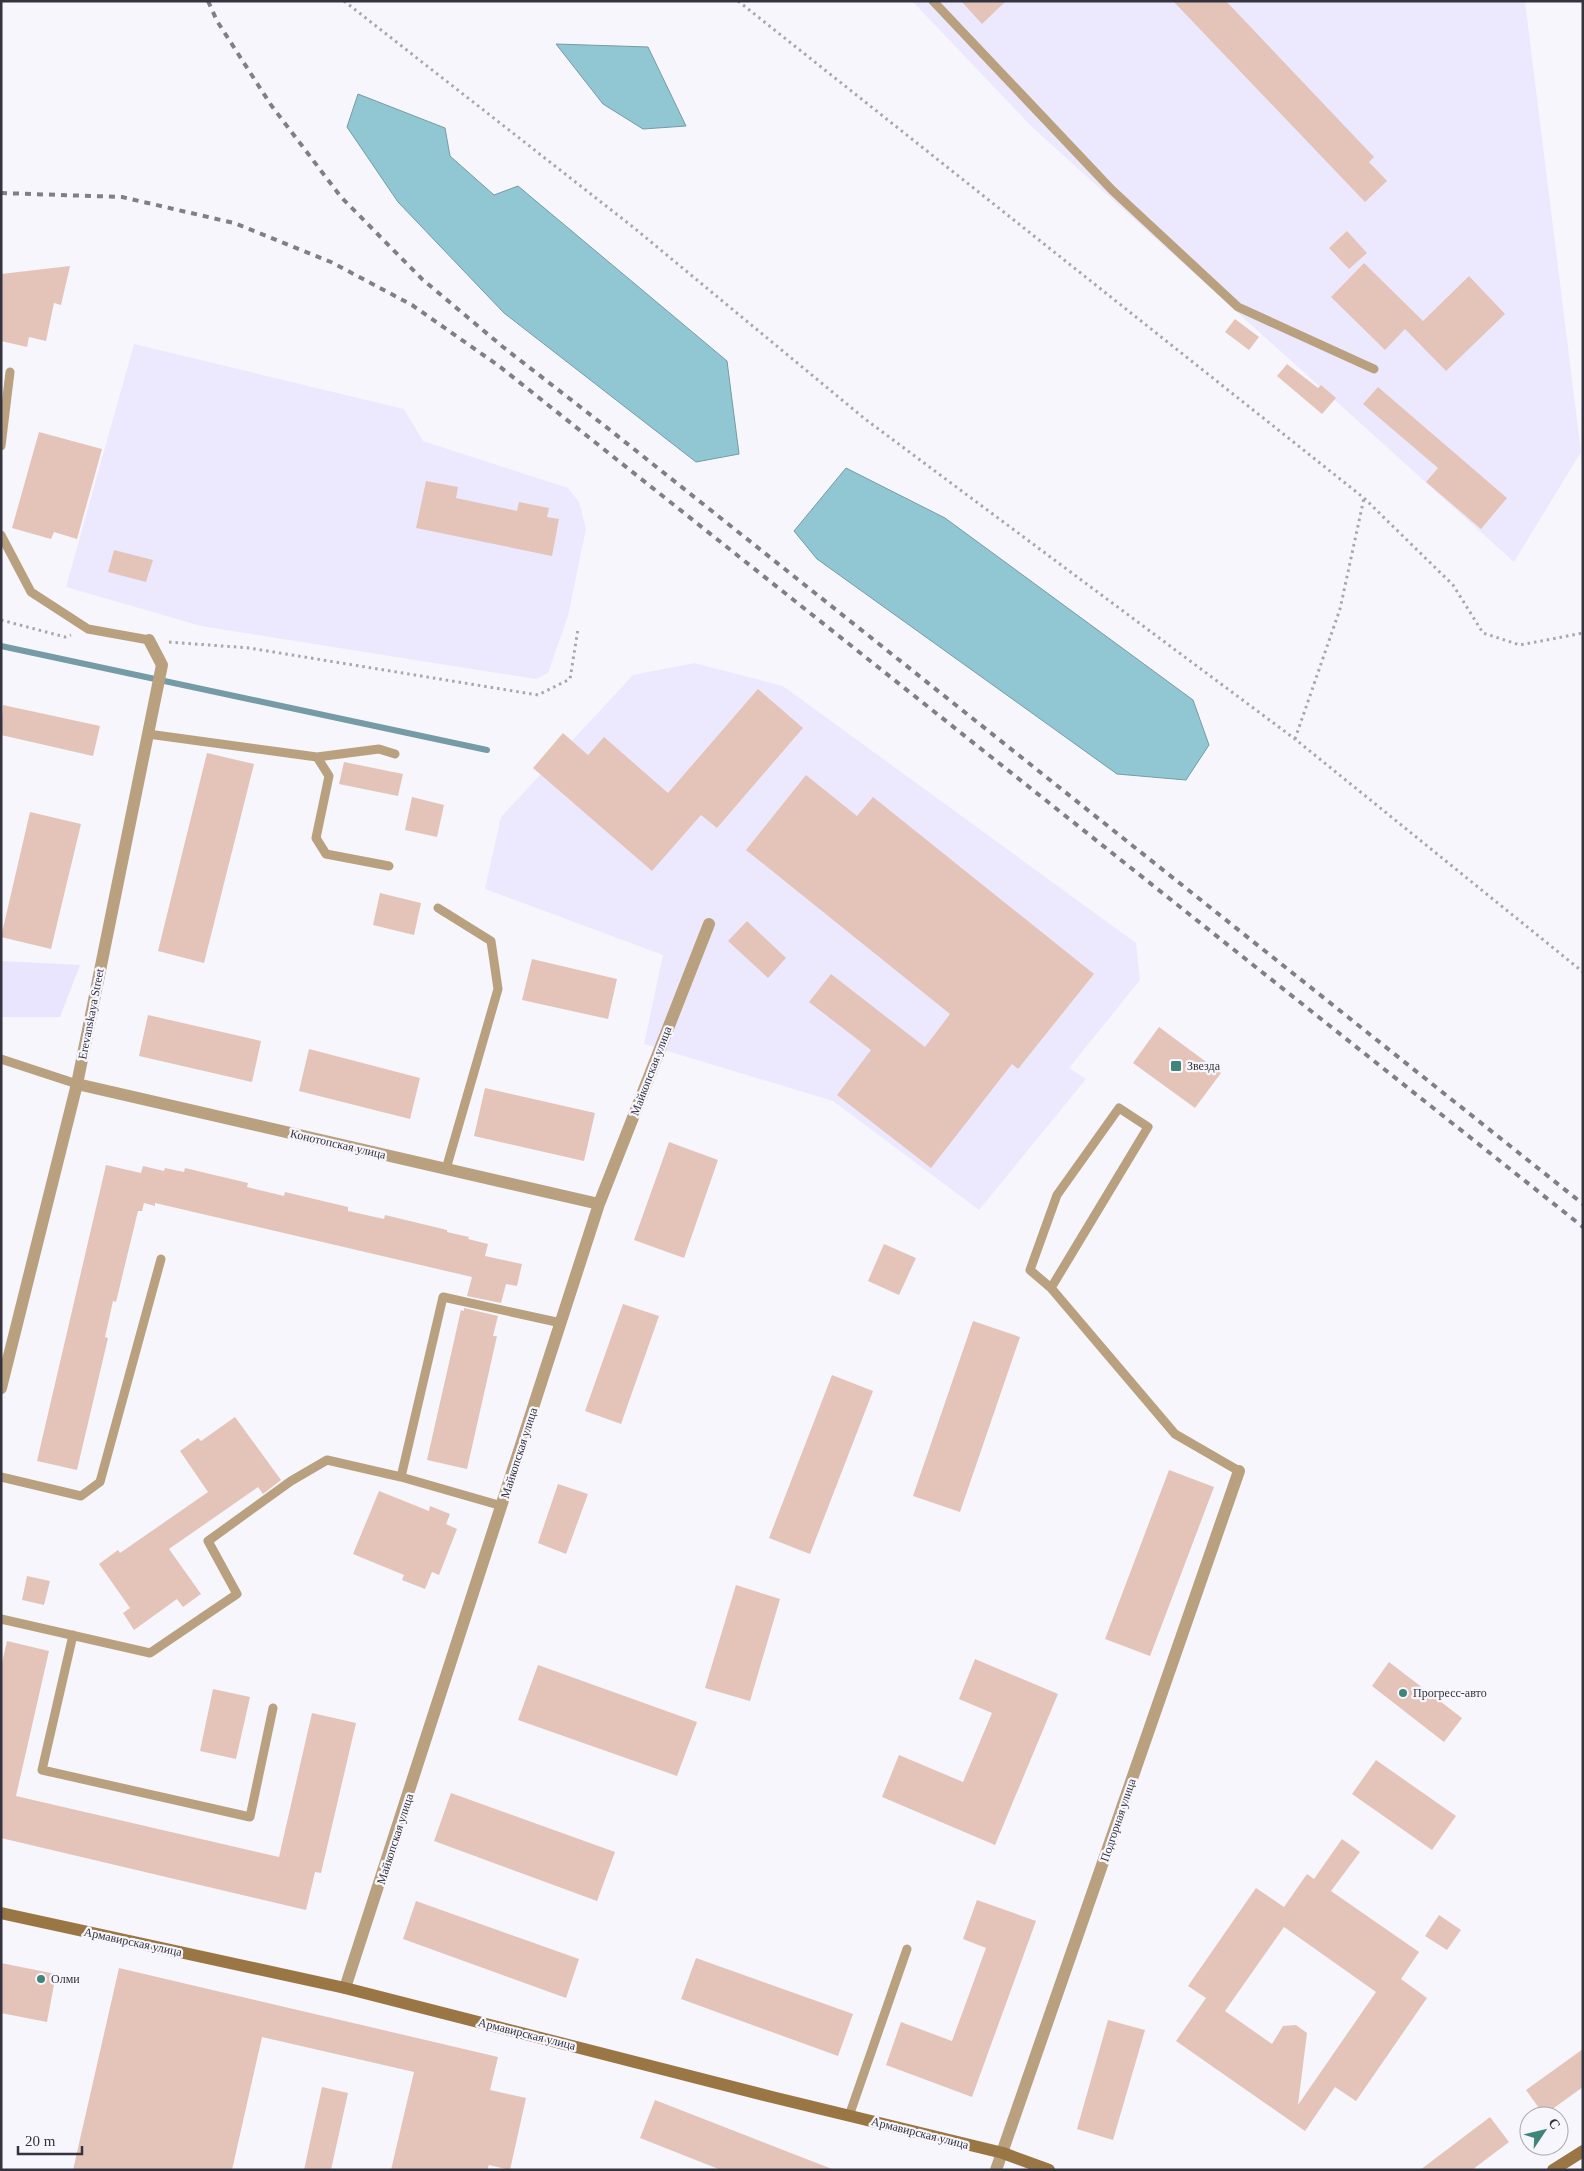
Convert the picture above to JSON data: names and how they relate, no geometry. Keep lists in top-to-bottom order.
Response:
{
  "streets": {
    "main road": ["Армавирская улица"],
    "street": [
      "Erevanskaya Street",
      "Майкопская улица",
      "Конотопская улица",
      "Подгорная улица"
    ]
  },
  "crossings": [
    ["Erevanskaya Street", "Конотопская улица"],
    ["Майкопская улица", "Конотопская улица"],
    ["Майкопская улица", "Армавирская улица"],
    ["Подгорная улица", "Армавирская улица"]
  ],
  "places": {
    "transit": ["Звезда"],
    "other": ["Прогресс-авто", "Олми"]
  },
  "scale_bar": "20 m",
  "north": "top right"
}
